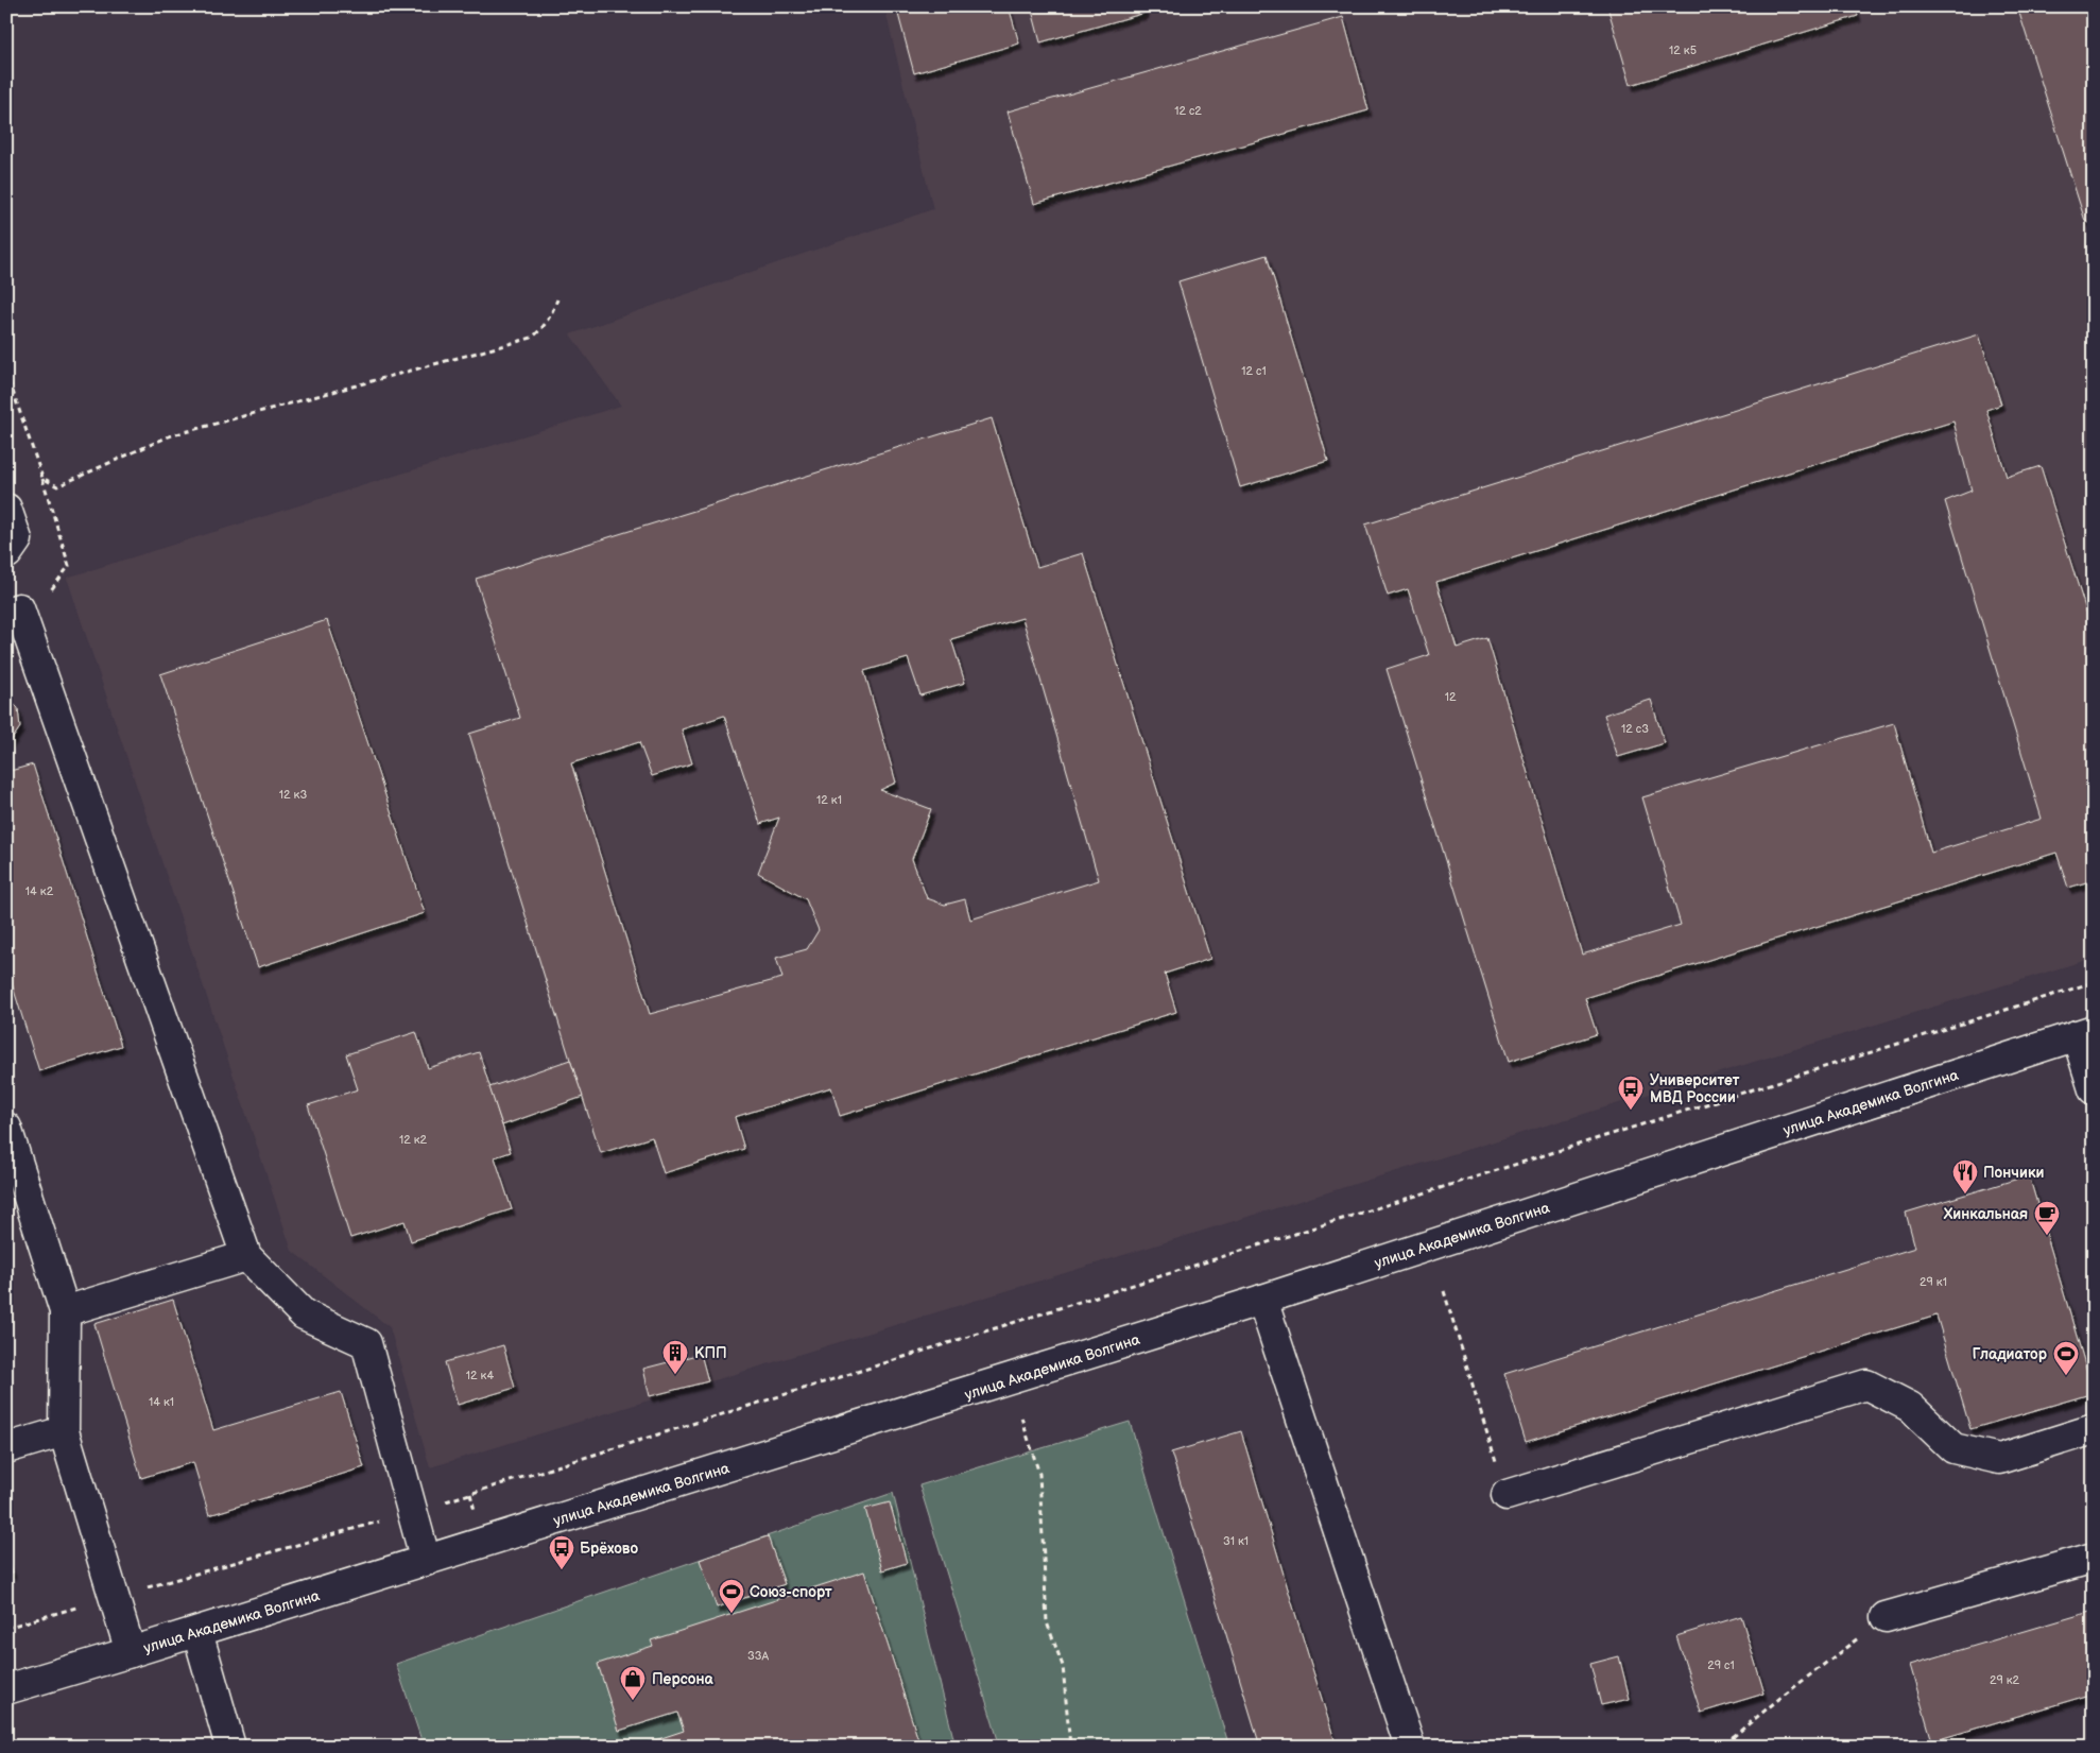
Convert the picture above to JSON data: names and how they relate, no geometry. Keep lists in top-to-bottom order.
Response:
{
  "streets": {
    "street": ["улица Академика Волгина"]
  },
  "places": {
    "bus stop": ["Университет МВД России", "Брёхово"],
    "restaurant": ["Пончики"],
    "cafe": ["Хинкальная"],
    "building": ["КПП"],
    "sports": ["Гладиатор", "Союз-спорт"],
    "shop": ["Персона"]
  },
  "house_numbers": [
    "12 к5",
    "12 с2",
    "12 с1",
    "12",
    "12 с3",
    "12 к3",
    "12 к1",
    "14 к2",
    "12 к2",
    "29 к1",
    "12 к4",
    "14 к1",
    "31 к1",
    "33А",
    "29 с1",
    "29 к2"
  ]
}
